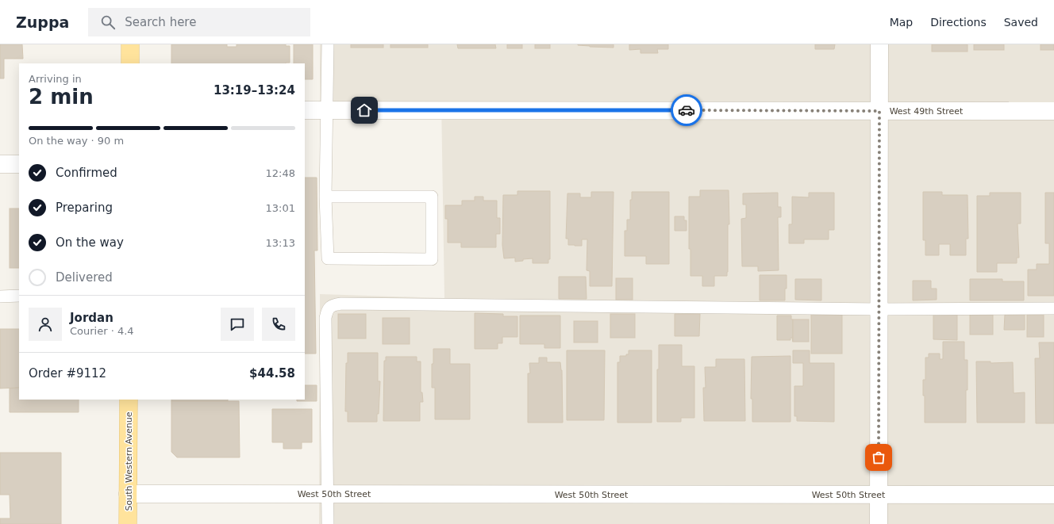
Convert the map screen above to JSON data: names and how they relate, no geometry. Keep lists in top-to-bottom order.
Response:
{
  "streets": {
    "main road": ["South Western Avenue"],
    "street": ["West 49th Street", "West 50th Street"]
  },
  "crossings": [
    ["South Western Avenue", "West 50th Street"]
  ],
  "page": {
    "header": "Zuppa",
    "search": "Search here",
    "nav": ["Map", "Directions", "Saved"],
    "heading": ["2 min", "Arriving in", "13:19–13:24"],
    "panel": [
      "Jordan",
      "Courier · 4.4",
      "Order #9112",
      "$44.58"
    ],
    "bar": "On the way · 90 m",
    "list": [
      ["Confirmed", "12:48"],
      ["Preparing", "13:01"],
      ["On the way", "13:13"],
      "Delivered"
    ]
  }
}
